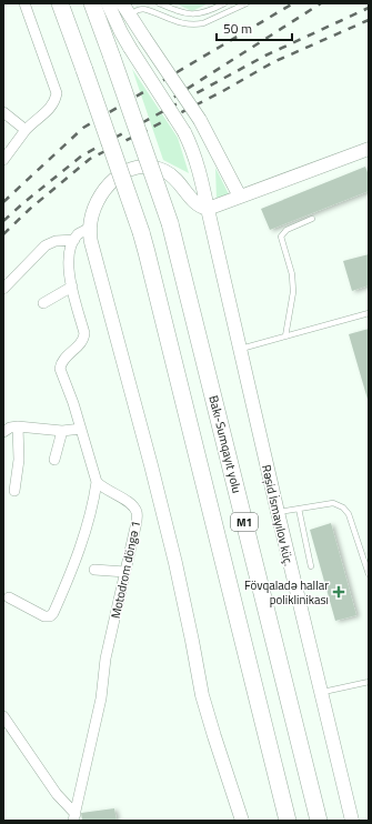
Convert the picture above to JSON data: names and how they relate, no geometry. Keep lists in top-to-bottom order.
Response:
{
  "streets": {
    "highway": ["Bakı-Sumqayıt yolu", "M1"],
    "street": ["Rəşid İsmayılov küç.", "Motodrom döngə 1"]
  },
  "places": {
    "health": ["Fövqaladə hallar poliklinikası"]
  },
  "scale_bar": "50 m"
}
